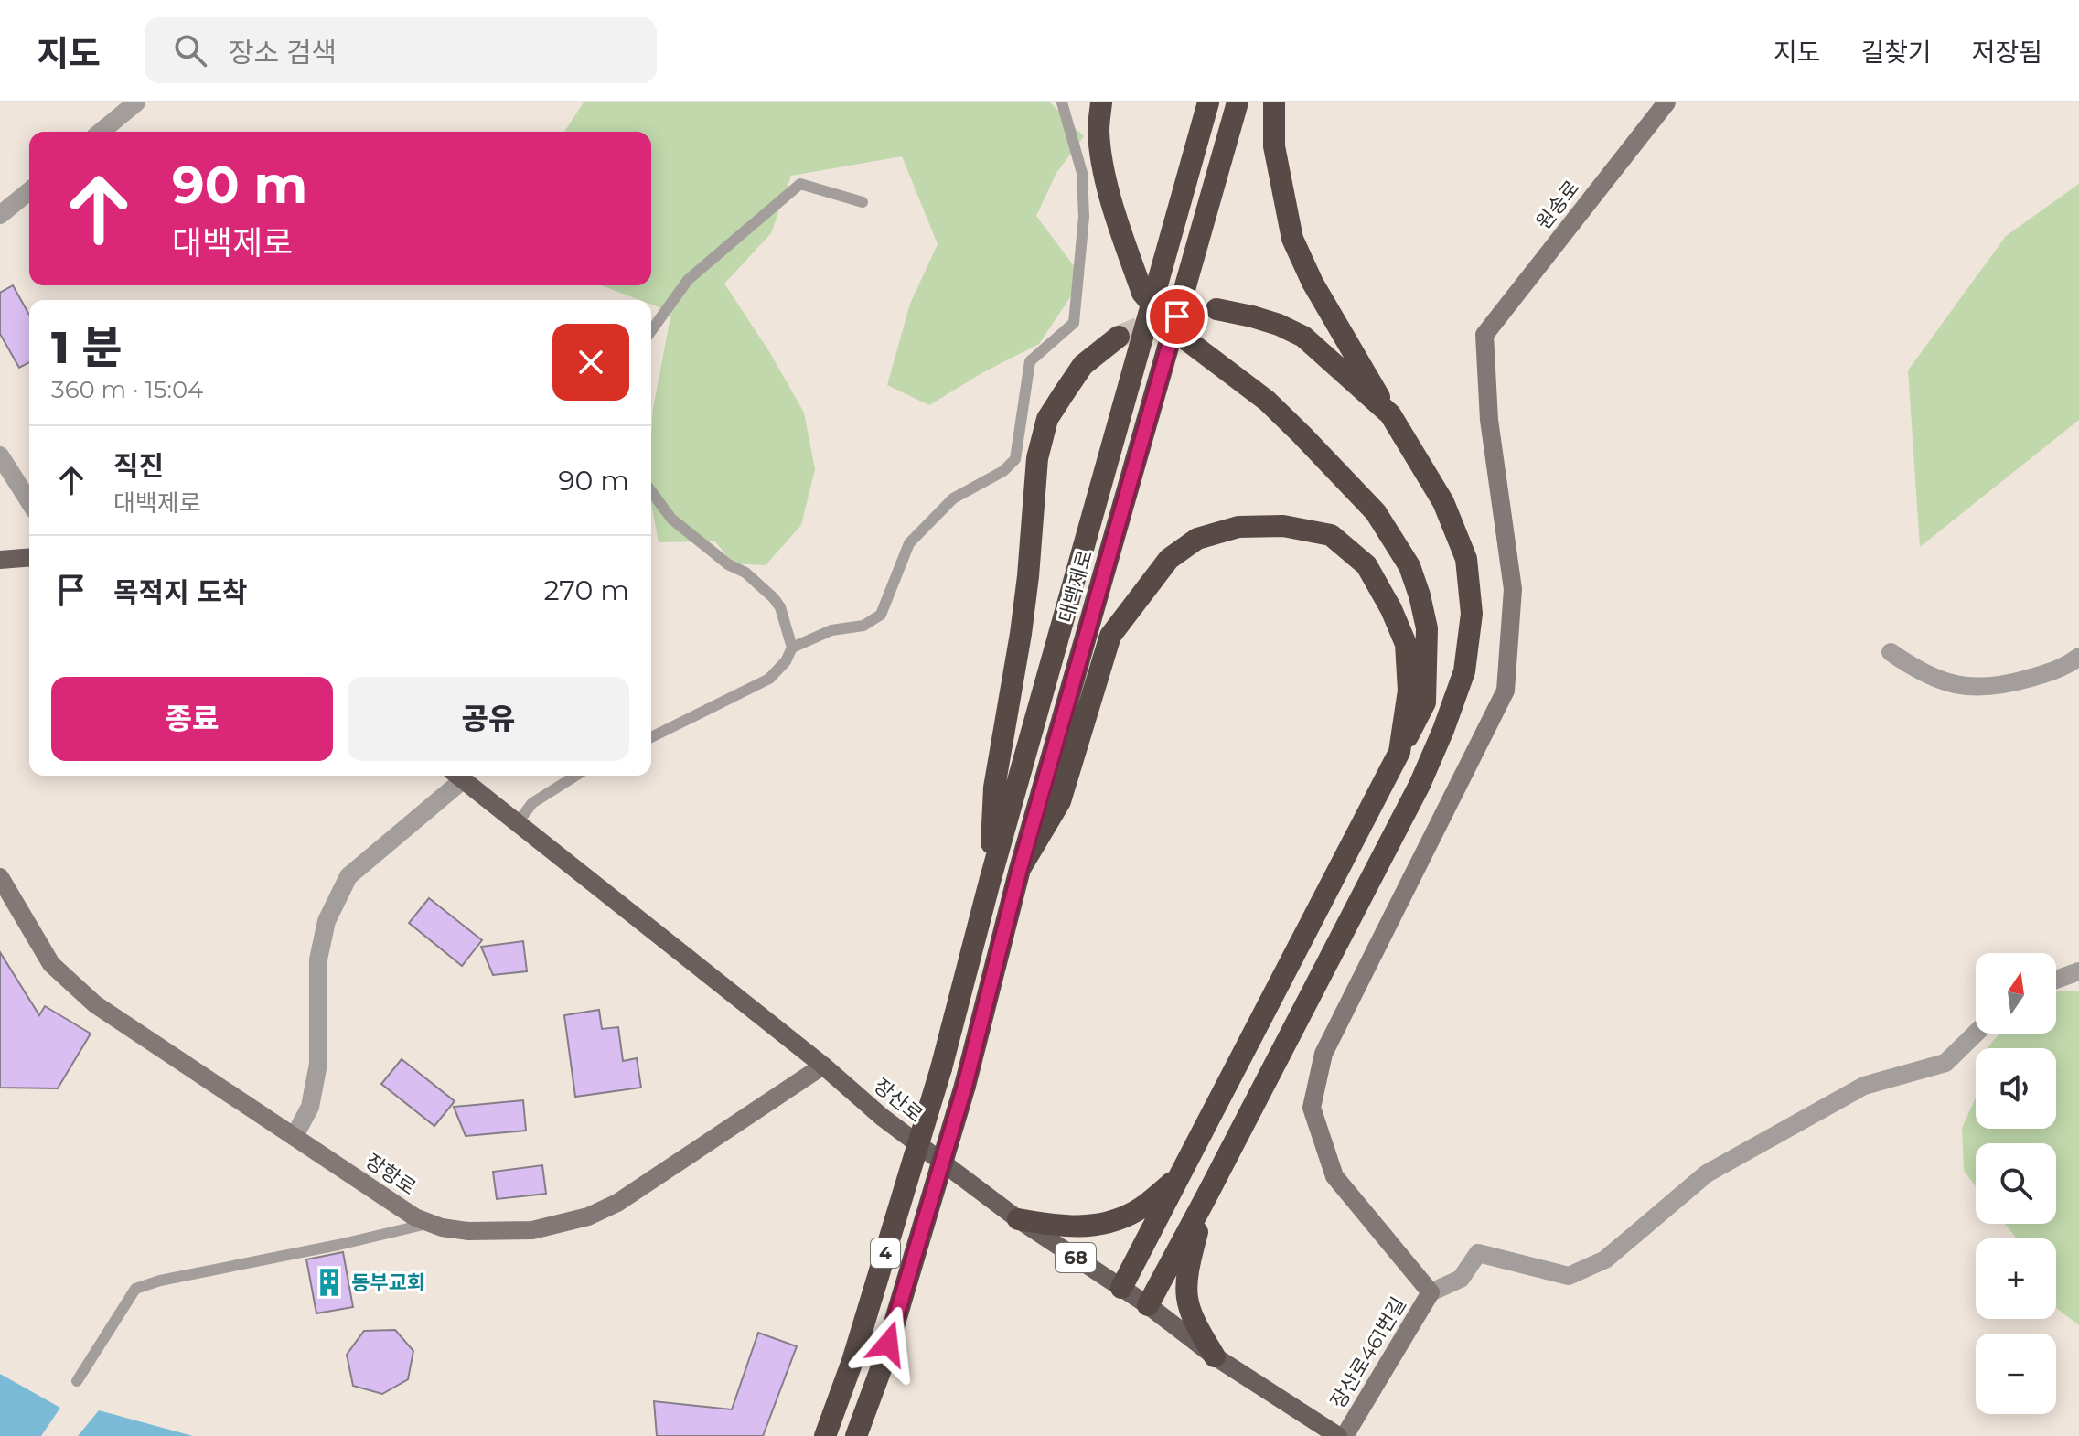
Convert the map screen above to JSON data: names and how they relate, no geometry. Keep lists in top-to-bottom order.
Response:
{
  "streets": {
    "highway": ["대백제로", "4"],
    "main road": ["장산로", "68"],
    "street": ["원송로", "장항로", "장산로461번길"]
  },
  "crossings": [
    ["원송로", "장산로461번길"],
    ["장산로", "장항로"]
  ],
  "places": {
    "building": ["동부교회"]
  },
  "north": "top",
  "page": {
    "header": "지도",
    "search": "장소 검색",
    "nav": ["지도", "길찾기", "저장됨"],
    "turn": ["90 m", "대백제로"],
    "heading": ["1 분", "360 m · 15:04"],
    "list": [
      {
        "name": "직진",
        "note": "대백제로",
        "value": "90 m"
      },
      {
        "name": "목적지 도착",
        "value": "270 m"
      }
    ],
    "buttons": ["종료", "공유"],
    "map_buttons": ["+", "−"]
  }
}
